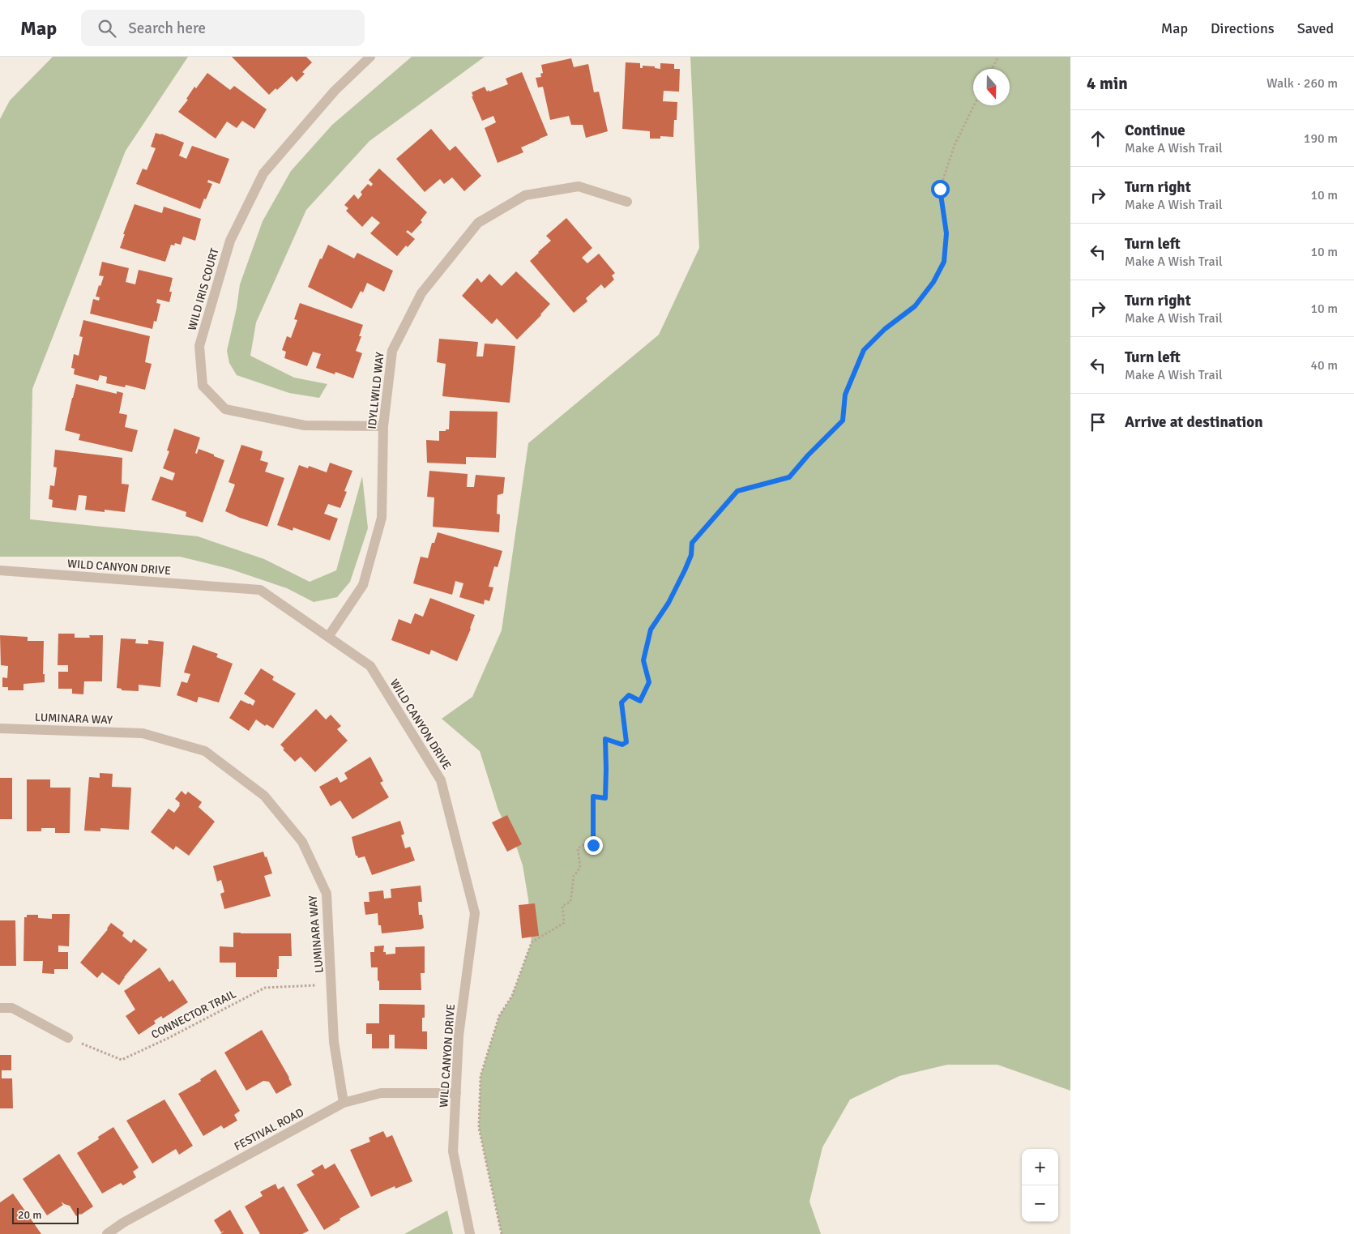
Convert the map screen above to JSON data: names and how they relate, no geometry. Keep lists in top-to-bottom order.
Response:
{
  "streets": {
    "street": [
      "WILD IRIS COURT",
      "IDYLLWILD WAY",
      "WILD CANYON DRIVE",
      "LUMINARA WAY",
      "FESTIVAL ROAD"
    ],
    "path": ["CONNECTOR TRAIL"]
  },
  "crossings": [
    ["WILD IRIS COURT", "IDYLLWILD WAY"],
    ["IDYLLWILD WAY", "WILD CANYON DRIVE"],
    ["WILD CANYON DRIVE", "FESTIVAL ROAD"],
    ["LUMINARA WAY", "CONNECTOR TRAIL"],
    ["LUMINARA WAY", "FESTIVAL ROAD"]
  ],
  "scale_bar": "20 m",
  "north": "bottom",
  "page": {
    "header": "Map",
    "search": "Search here",
    "nav": ["Map", "Directions", "Saved"],
    "heading": ["4 min", "Walk · 260 m"],
    "list": [
      ["Continue", "Make A Wish Trail", "190 m"],
      ["Turn right", "Make A Wish Trail", "10 m"],
      ["Turn left", "Make A Wish Trail", "10 m"],
      ["Turn right", "Make A Wish Trail", "10 m"],
      ["Turn left", "Make A Wish Trail", "40 m"],
      "Arrive at destination"
    ],
    "map_buttons": ["+", "−"],
    "scale": "20 m"
  }
}
